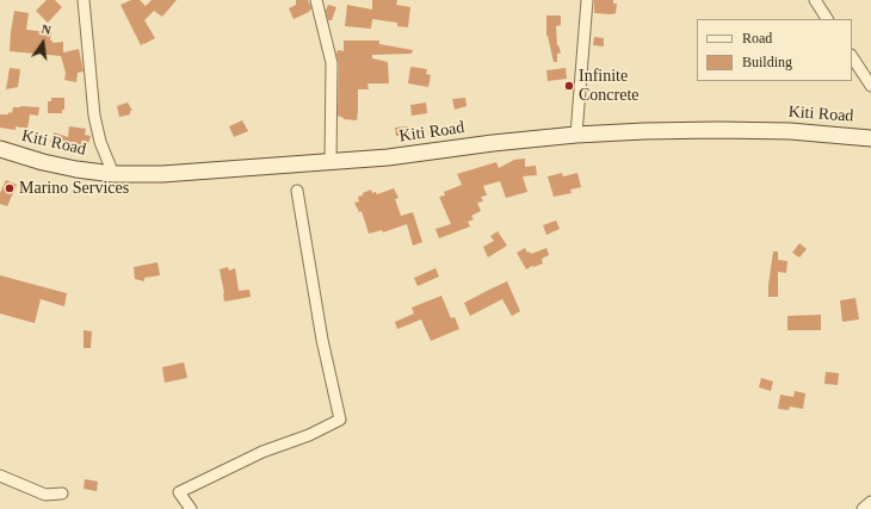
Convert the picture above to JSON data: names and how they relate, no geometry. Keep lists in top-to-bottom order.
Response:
{
  "streets": {
    "street": ["Kiti Road"]
  },
  "places": ["Infinite Concrete", "Marino Services"],
  "legend": ["Road", "Building"],
  "north": "top"
}
